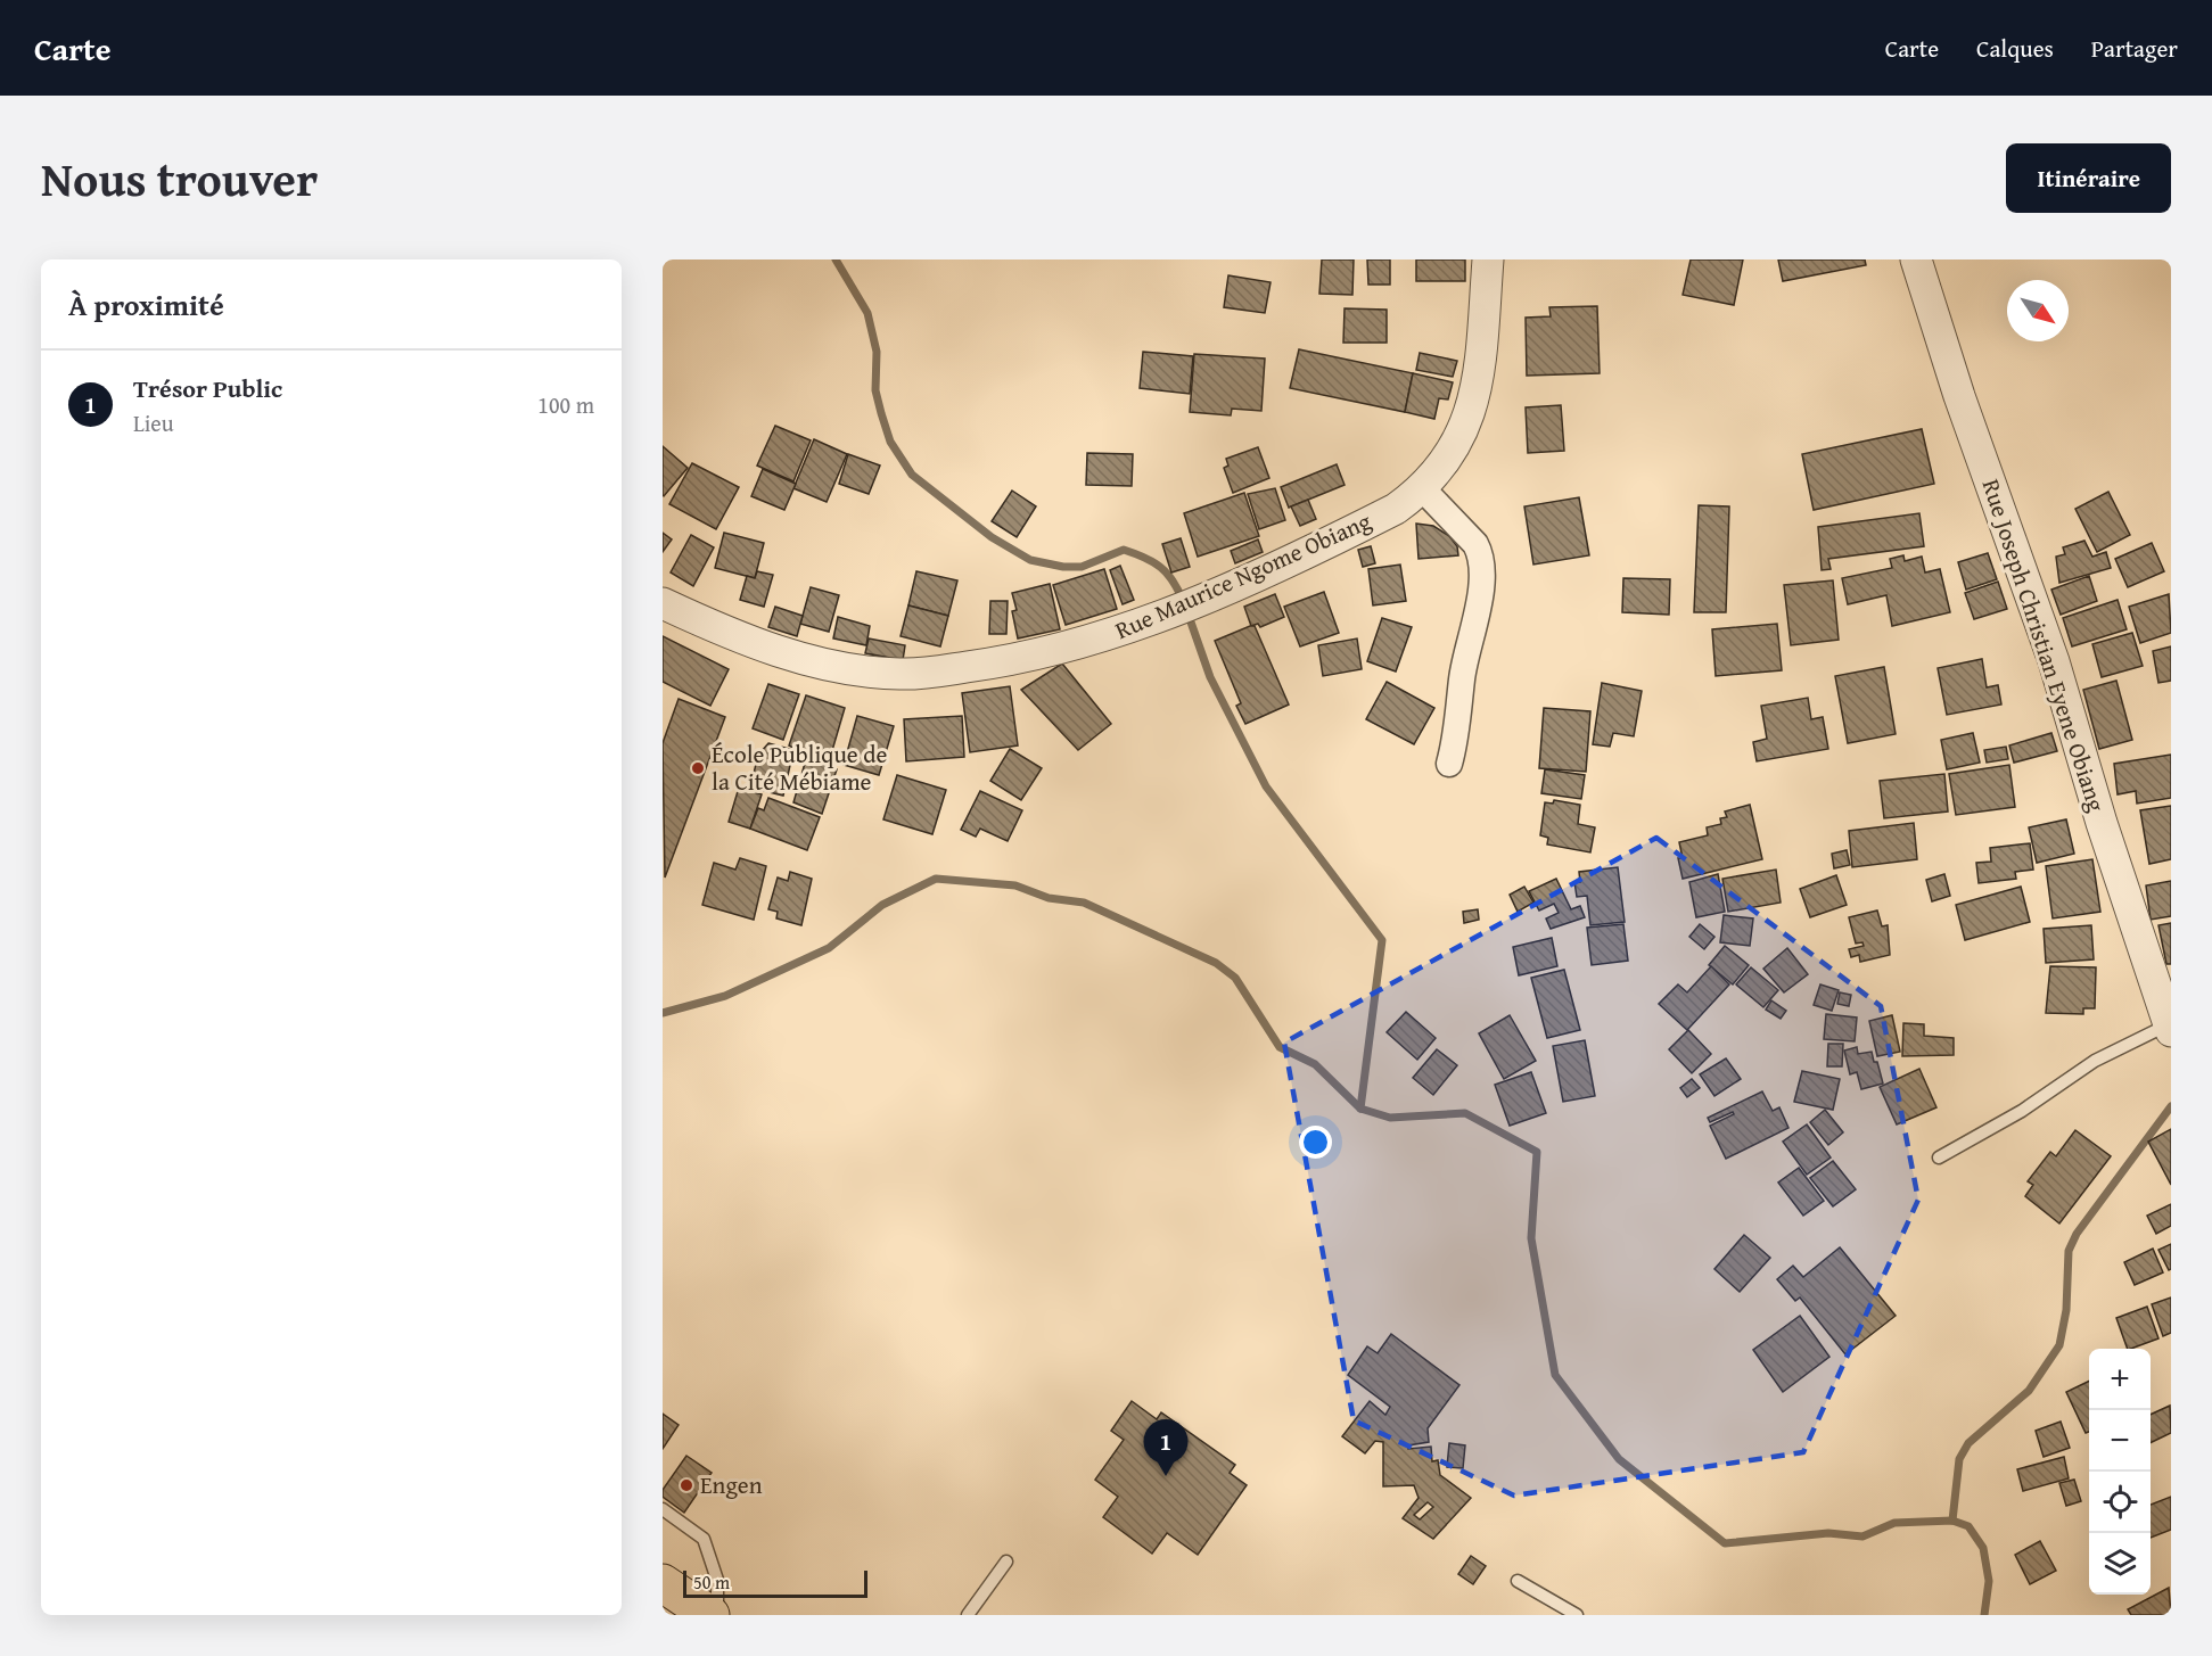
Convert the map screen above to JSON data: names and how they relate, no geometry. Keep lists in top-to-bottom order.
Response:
{
  "streets": {
    "street": ["Rue Maurice Ngome Obiang", "Rue Joseph Christian Eyene Obiang"]
  },
  "places": ["École Publique de la Cité Mébiame", "Engen"],
  "scale_bar": "50 m",
  "north": "bottom right",
  "page": {
    "header": "Carte",
    "nav": ["Carte", "Calques", "Partager"],
    "title": "Nous trouver",
    "buttons": "Itinéraire",
    "heading": "À proximité",
    "list": [
      {
        "mark": "1",
        "name": "Trésor Public",
        "note": "Lieu",
        "value": "100 m"
      }
    ],
    "map_buttons": ["+", "−"],
    "pins": "1",
    "scale": "50 m"
  }
}
